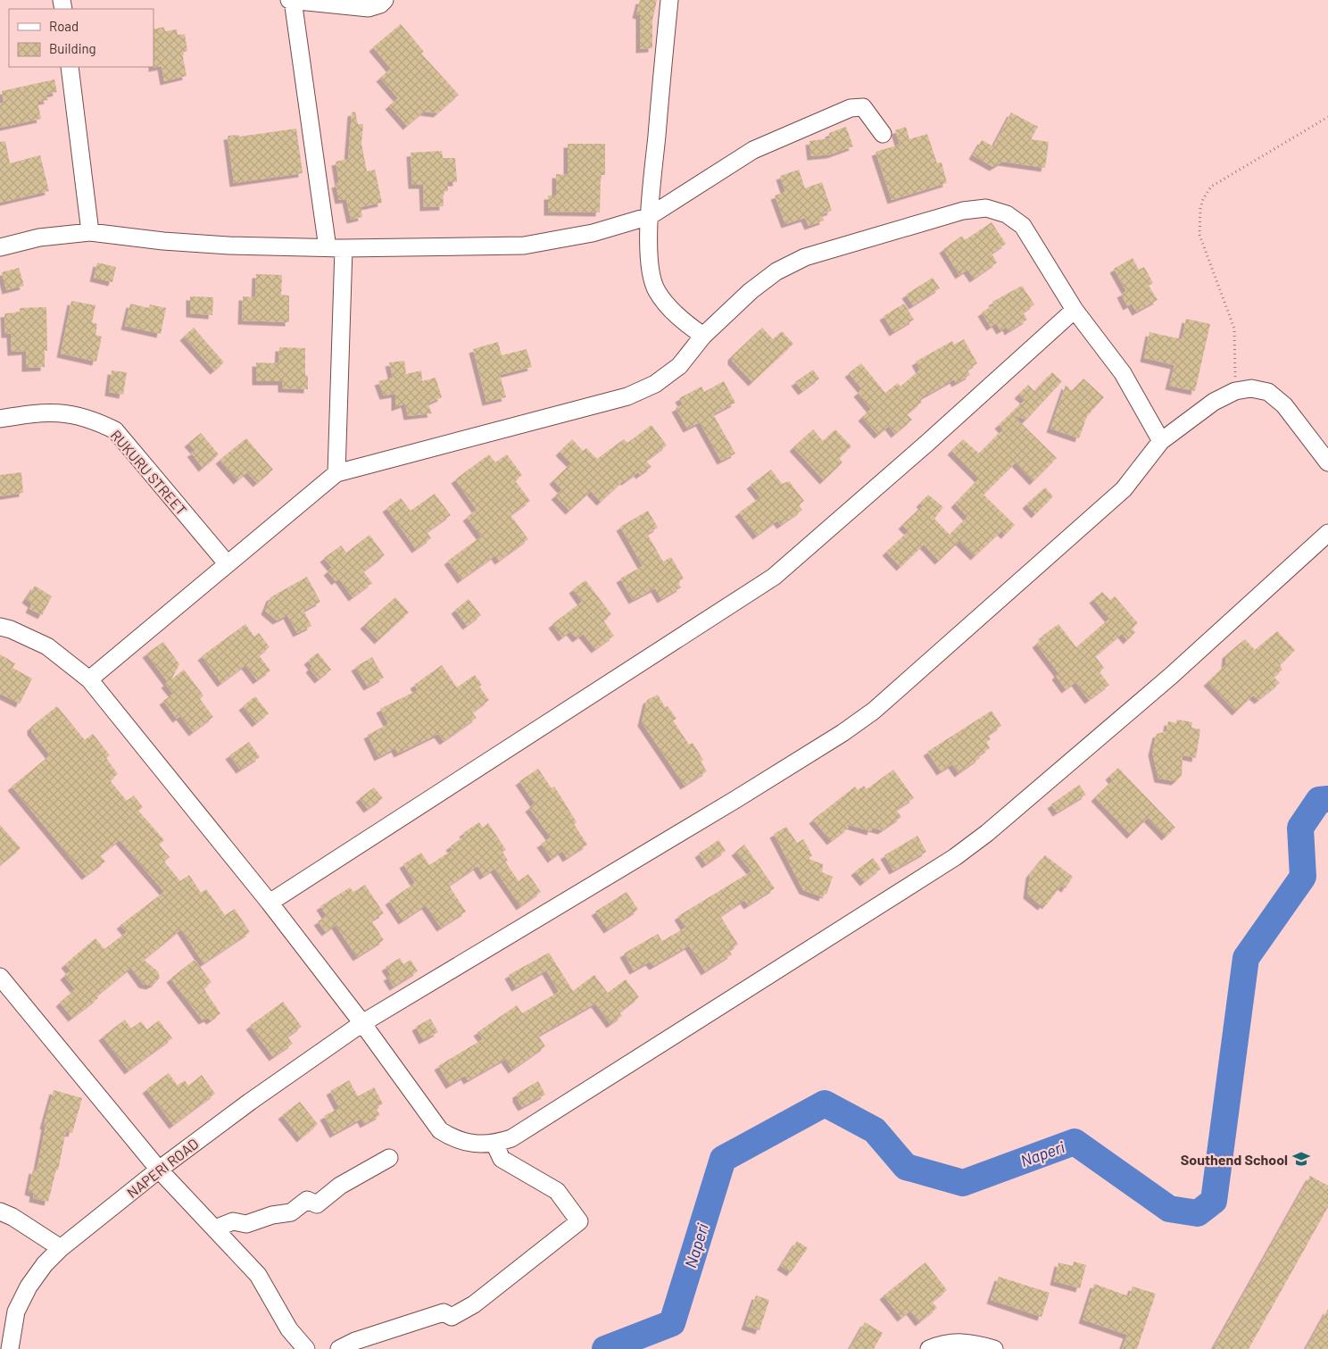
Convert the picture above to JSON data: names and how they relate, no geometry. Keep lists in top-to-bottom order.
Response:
{
  "streets": {
    "street": ["RUKURU STREET", "NAPERI ROAD"]
  },
  "water": ["Naperi"],
  "places": {
    "school or university": ["Southend School"]
  },
  "legend": ["Road", "Building"]
}
